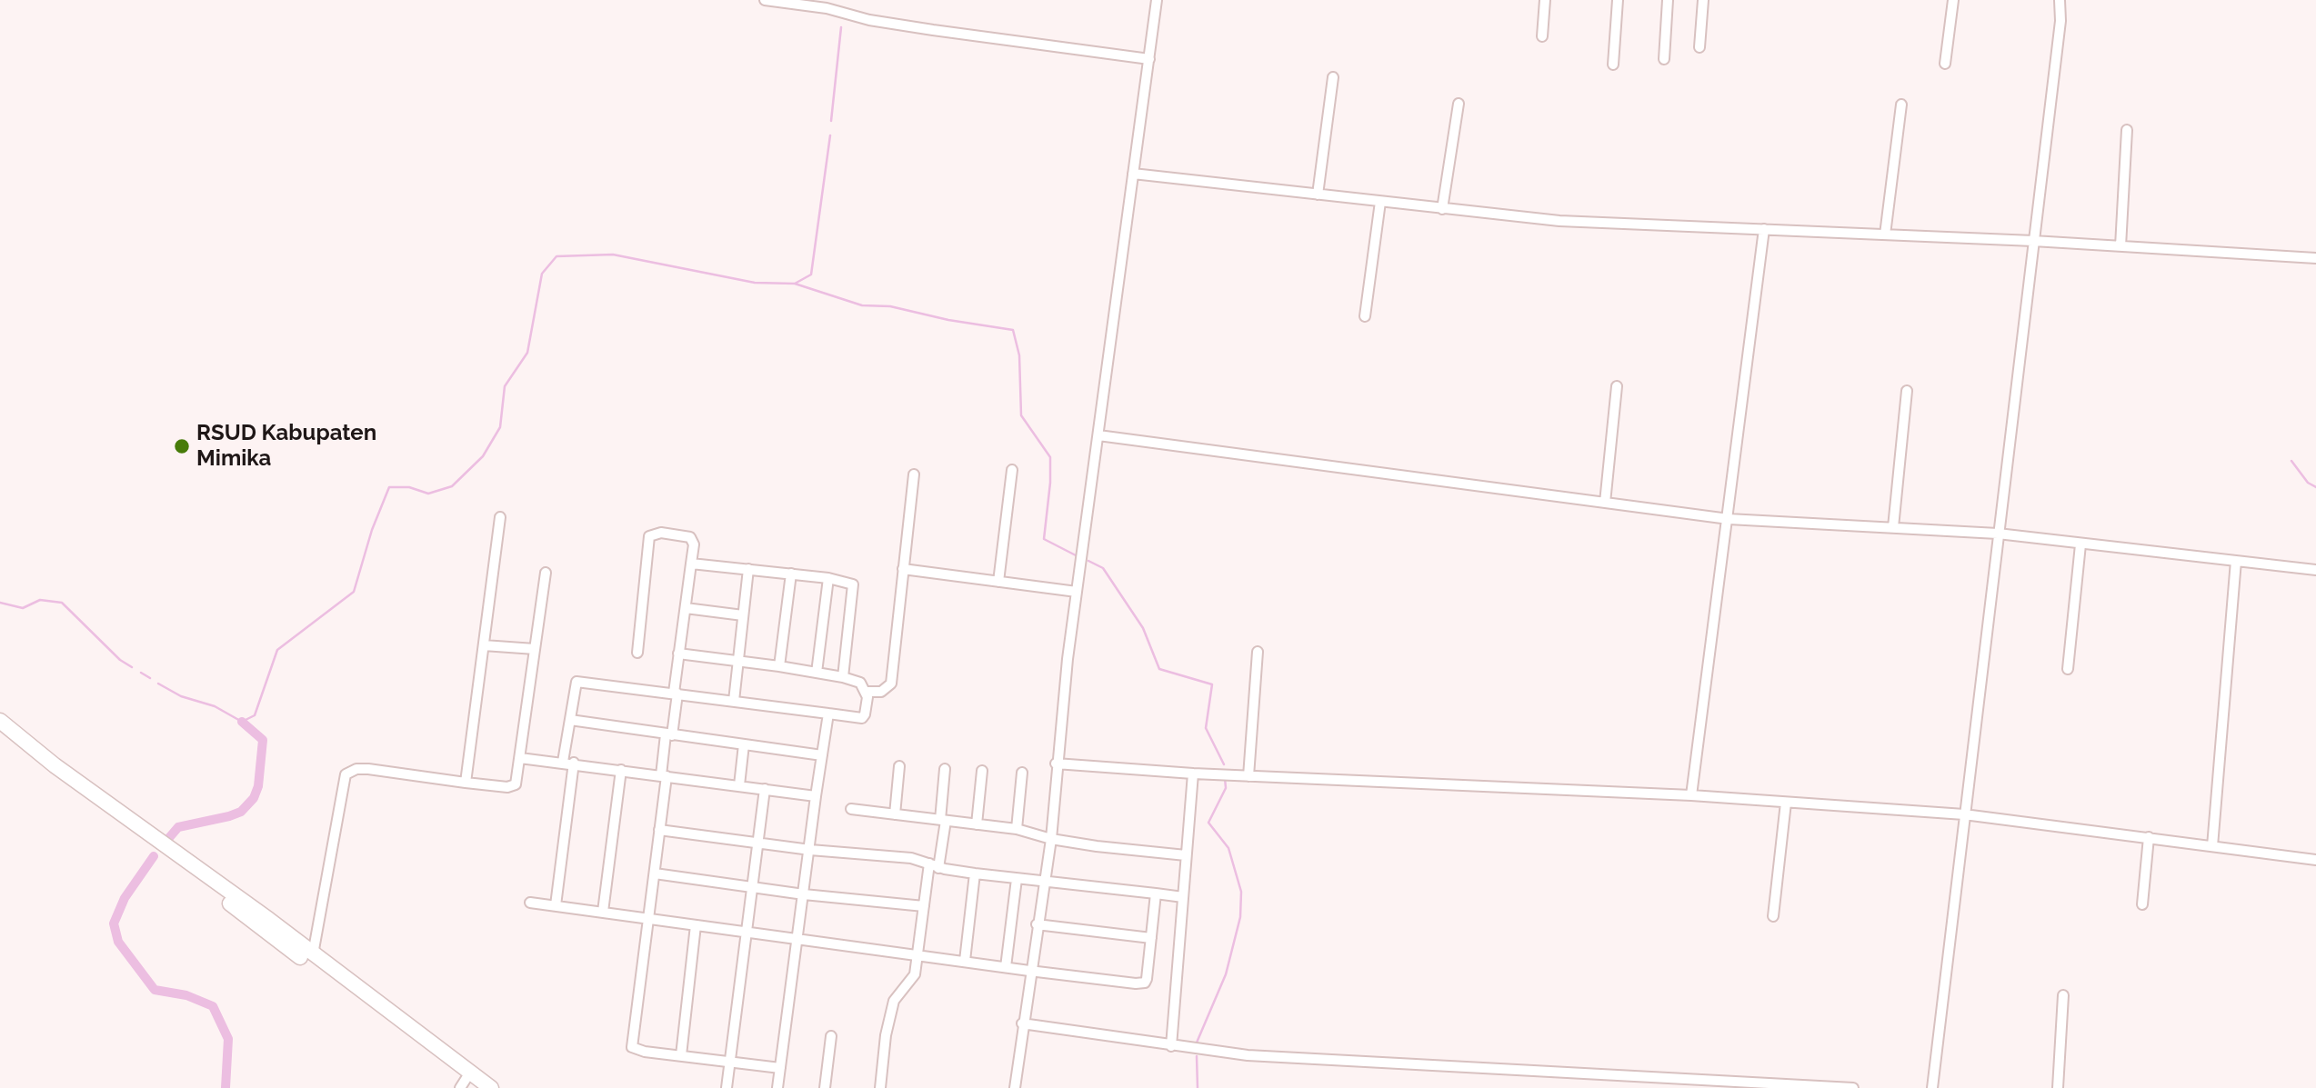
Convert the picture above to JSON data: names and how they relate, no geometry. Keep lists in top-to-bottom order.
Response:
{
  "places": ["RSUD Kabupaten Mimika"]
}
